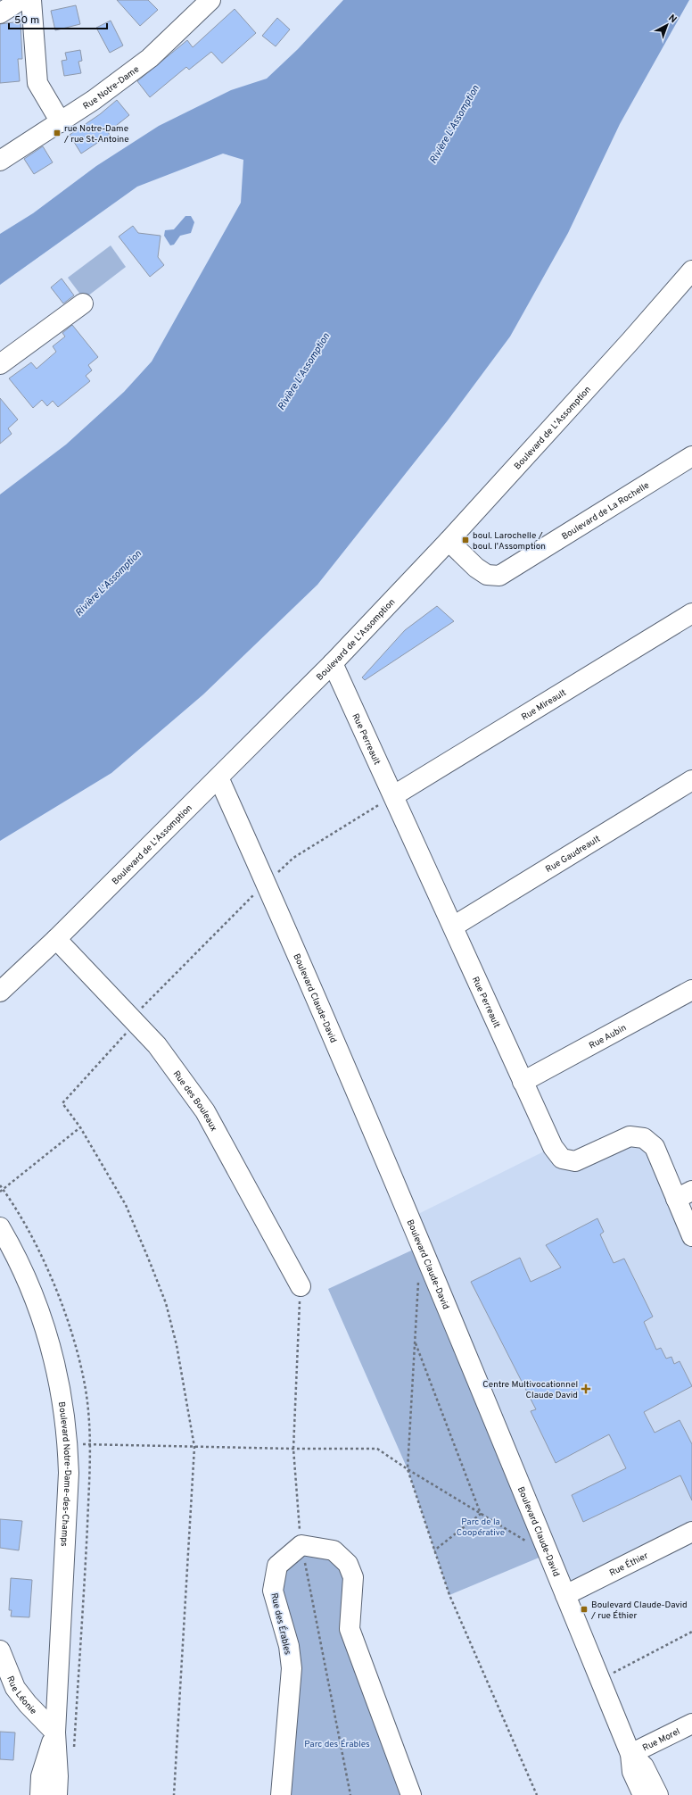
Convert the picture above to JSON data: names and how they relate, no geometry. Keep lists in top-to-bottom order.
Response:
{
  "streets": {
    "street": [
      "Rue Notre-Dame",
      "Boulevard de L'Assomption",
      "Boulevard de La Rochelle",
      "Rue Mireault",
      "Rue Perreault",
      "Rue Gaudreault",
      "Boulevard Claude-David",
      "Rue Aubin",
      "Rue des Bouleaux",
      "Boulevard Notre-Dame-des-Champs",
      "Rue Éthier",
      "Rue des Érables",
      "Rue Léonie",
      "Rue Morel"
    ]
  },
  "crossings": [
    ["Boulevard de L'Assomption", "Boulevard de La Rochelle"],
    ["Boulevard de L'Assomption", "Rue Perreault"],
    ["Boulevard de L'Assomption", "Boulevard Claude-David"],
    ["Boulevard de L'Assomption", "Rue des Bouleaux"],
    ["Rue Mireault", "Rue Perreault"],
    ["Rue Perreault", "Rue Gaudreault"],
    ["Rue Perreault", "Rue Aubin"],
    ["Boulevard Claude-David", "Rue Éthier"],
    ["Boulevard Claude-David", "Rue Morel"],
    ["Boulevard Notre-Dame-des-Champs", "Rue Léonie"]
  ],
  "water": ["Rivière L'Assomption"],
  "parks": ["Parc de la Coopérative", "Parc des Érables"],
  "places": {
    "transit": ["rue Notre-Dame / rue St-Antoine", "boul. Larochelle / boul. l'Assomption", "Boulevard Claude-David / rue Éthier"],
    "health": ["Centre Multivocationnel Claude David"]
  },
  "scale_bar": "50 m",
  "north": "top right"
}
